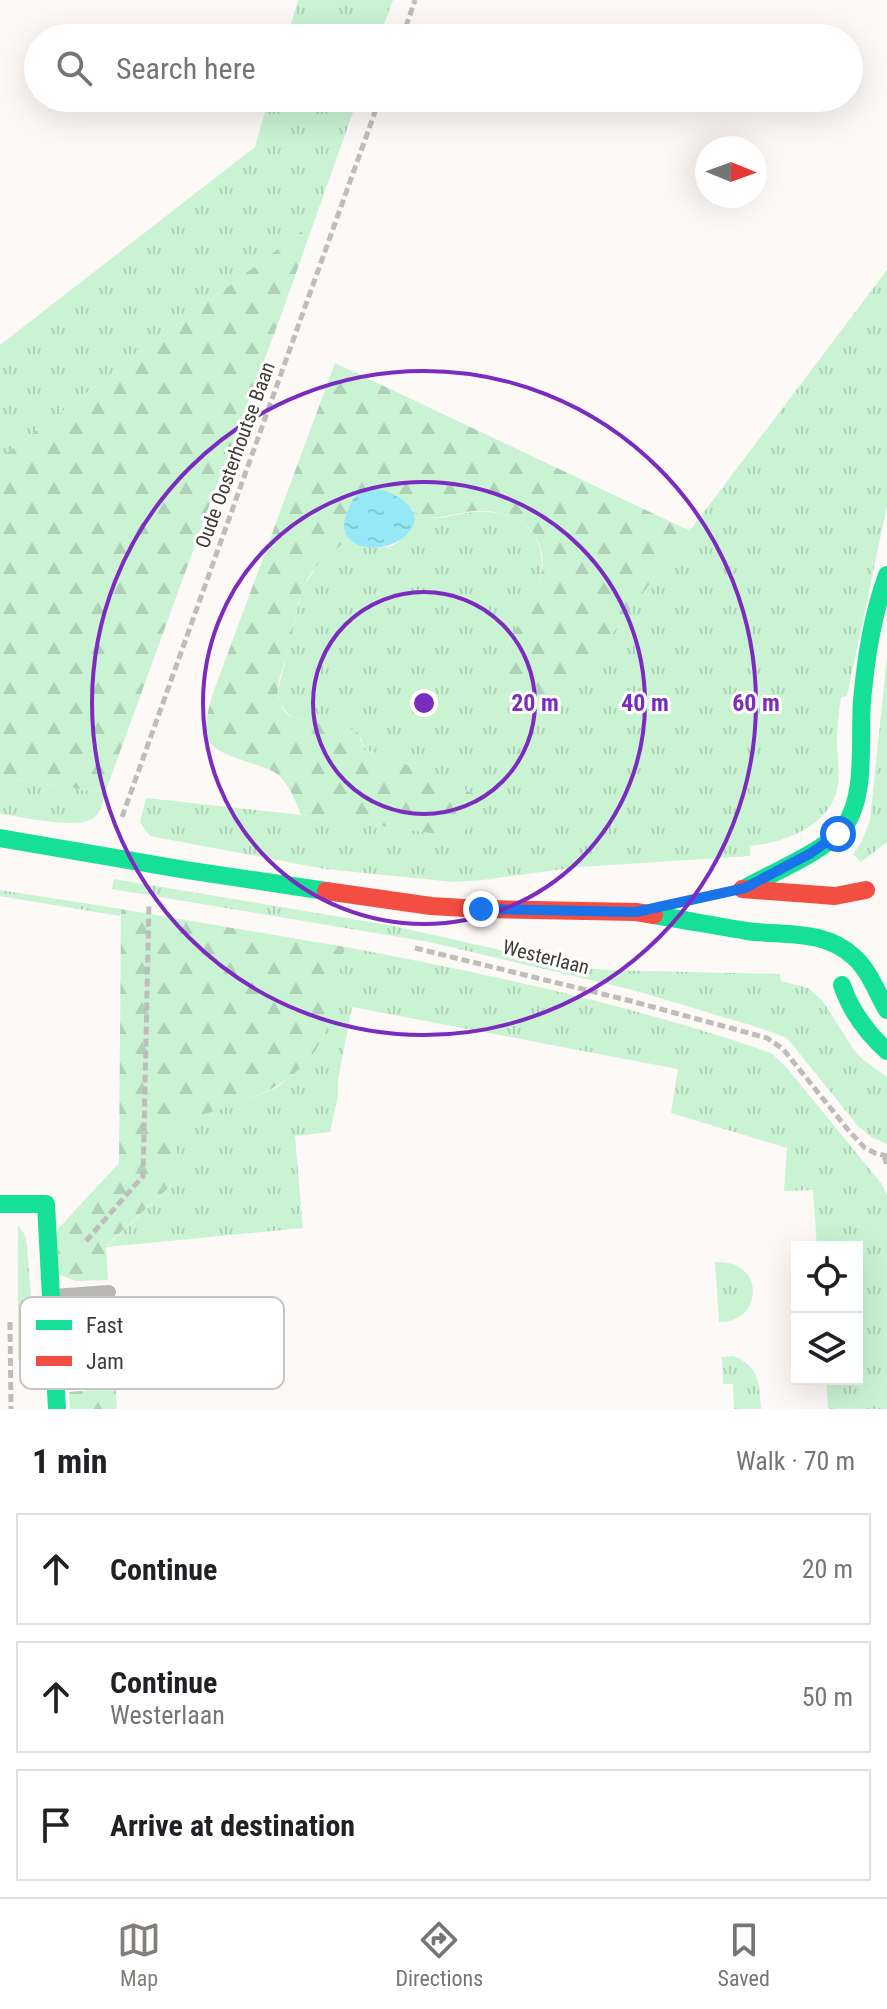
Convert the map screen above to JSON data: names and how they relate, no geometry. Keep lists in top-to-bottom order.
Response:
{
  "streets": {
    "main road": ["Westerlaan"],
    "path": ["Oude Oosterhoutse Baan"]
  },
  "legend": ["Fast", "Jam"],
  "north": "right",
  "page": {
    "search": "Search here",
    "heading": ["1 min", "Walk · 70 m"],
    "list": [
      ["Continue", "20 m"],
      ["Continue", "Westerlaan", "50 m"],
      "Arrive at destination"
    ],
    "nav": ["Map", "Directions", "Saved"]
  },
  "rings": ["20 m", "40 m", "60 m"]
}
